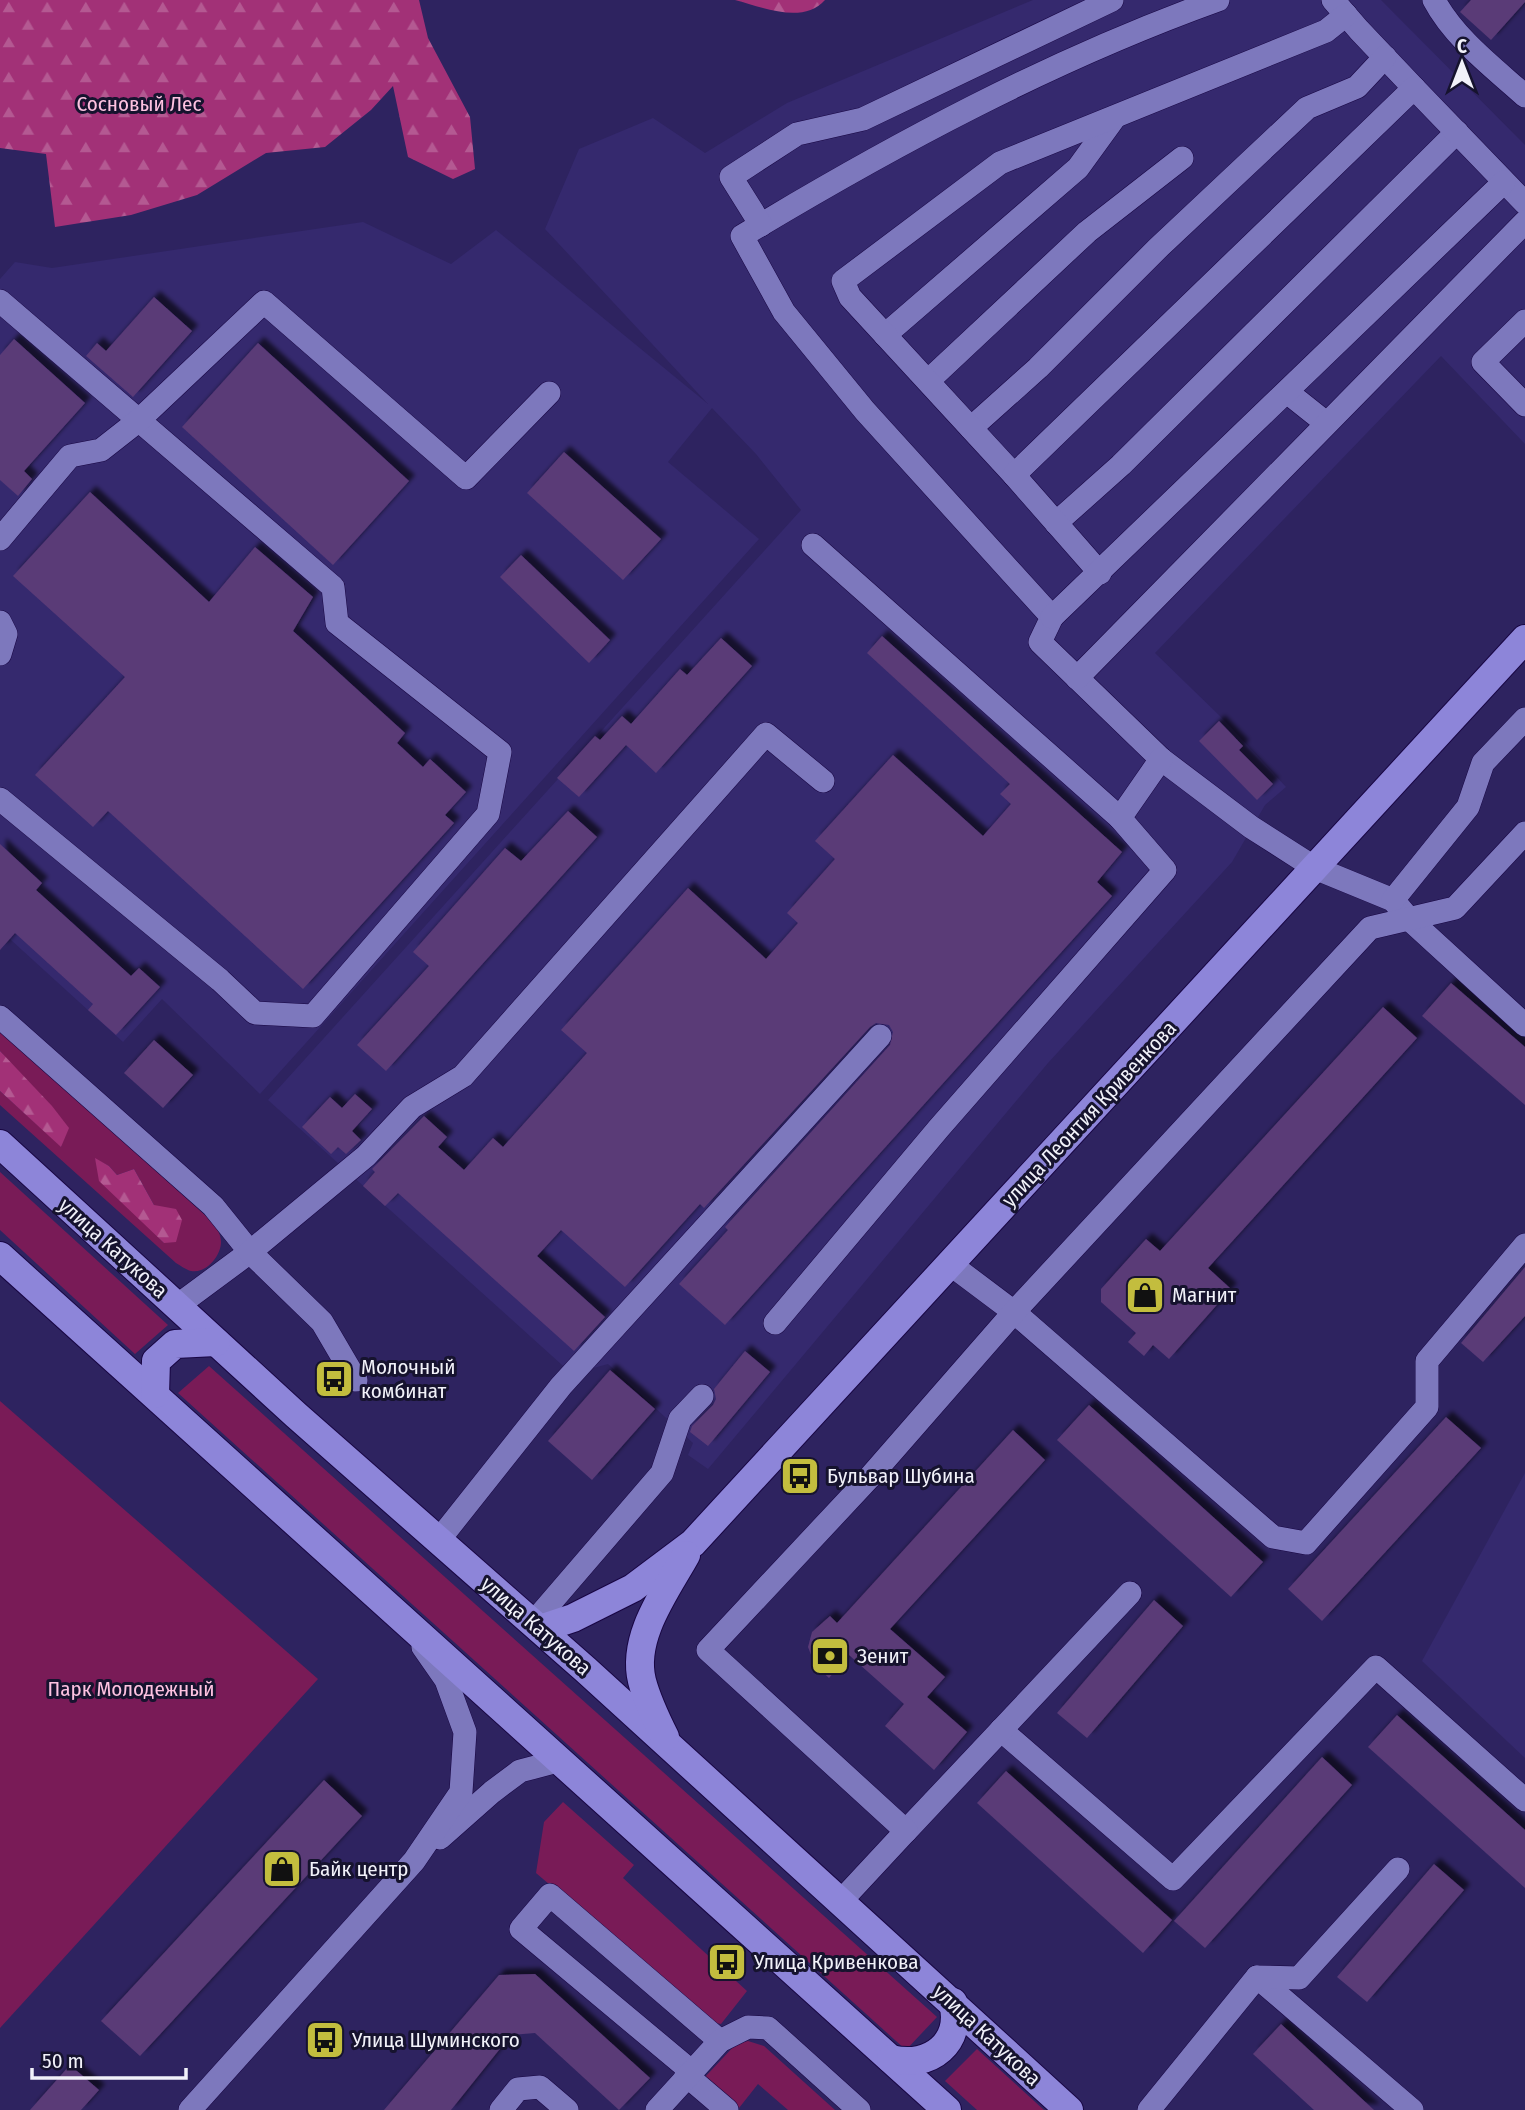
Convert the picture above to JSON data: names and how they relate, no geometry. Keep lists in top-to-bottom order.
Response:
{
  "streets": {
    "main road": ["улица Леонтия Кривенкова", "улица Катукова"]
  },
  "parks": ["Сосновый Лес", "Парк Молодежный"],
  "places": {
    "shop": ["Магнит", "Байк центр"],
    "bus stop": [
      "Молочный комбинат",
      "Бульвар Шубина",
      "Улица Кривенкова",
      "Улица Шуминского"
    ],
    "bank": ["Зенит"]
  },
  "scale_bar": "50 m",
  "north": "top"
}
